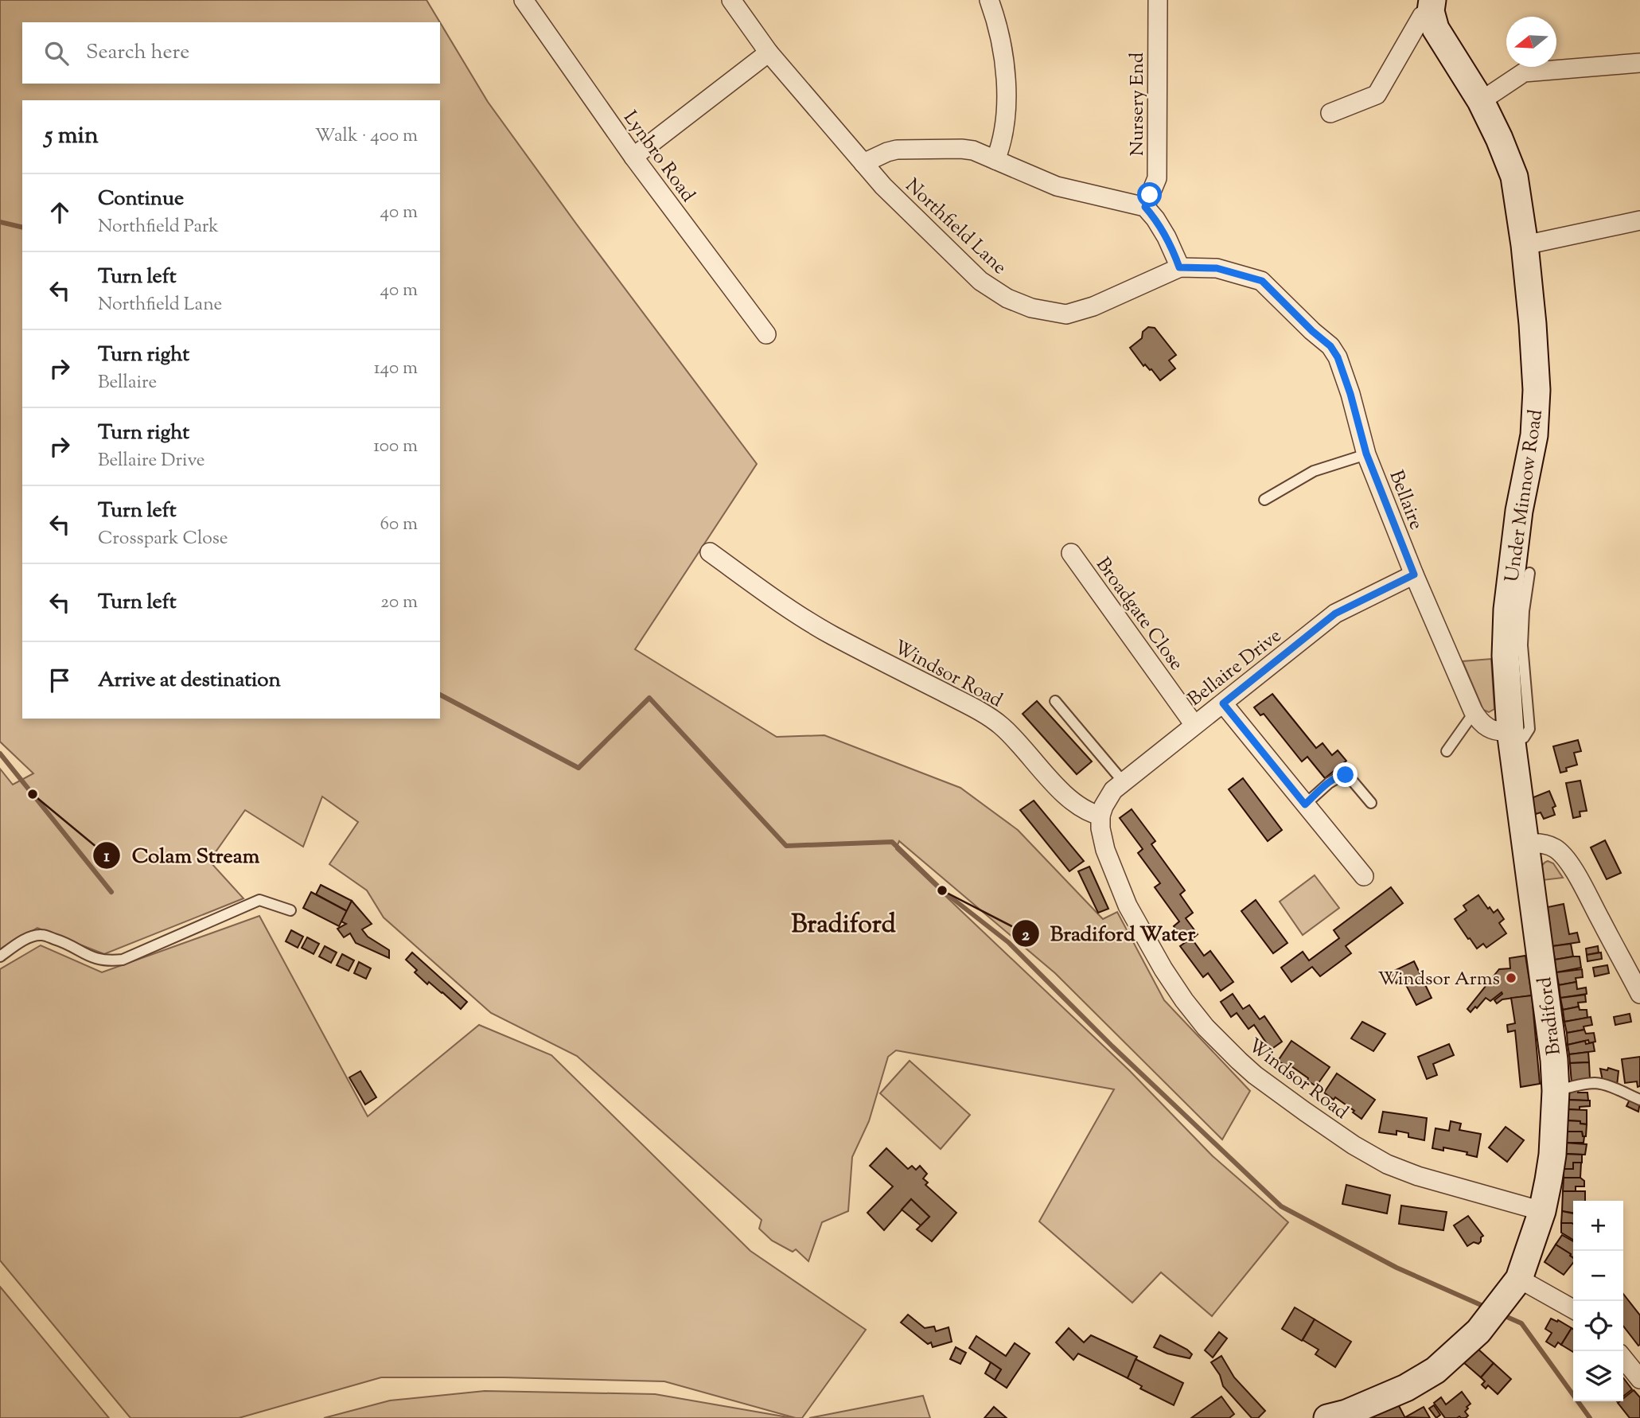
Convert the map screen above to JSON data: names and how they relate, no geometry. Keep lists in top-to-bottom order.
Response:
{
  "streets": {
    "street": [
      "Nursery End",
      "Lynbro Road",
      "Northfield Lane",
      "Under Minnow Road",
      "Bellaire",
      "Broadgate Close",
      "Bellaire Drive",
      "Windsor Road",
      "Bradiford"
    ]
  },
  "crossings": [
    ["Northfield Lane", "Bellaire"],
    ["Under Minnow Road", "Bellaire"],
    ["Under Minnow Road", "Bradiford"],
    ["Bellaire", "Bellaire Drive"],
    ["Bellaire", "Bradiford"],
    ["Broadgate Close", "Bellaire Drive"],
    ["Bellaire Drive", "Windsor Road"],
    ["Windsor Road", "Bradiford"]
  ],
  "districts": ["Bradiford"],
  "places": ["Colam Stream", "Bradiford Water", "Windsor Arms"],
  "north": "left",
  "page": {
    "search": "Search here",
    "heading": ["5 min", "Walk · 400 m"],
    "list": [
      ["Continue", "Northfield Park", "40 m"],
      ["Turn left", "Northfield Lane", "40 m"],
      ["Turn right", "Bellaire", "140 m"],
      ["Turn right", "Bellaire Drive", "100 m"],
      ["Turn left", "Crosspark Close", "60 m"],
      ["Turn left", "20 m"],
      "Arrive at destination"
    ],
    "map_buttons": ["+", "−"]
  }
}
